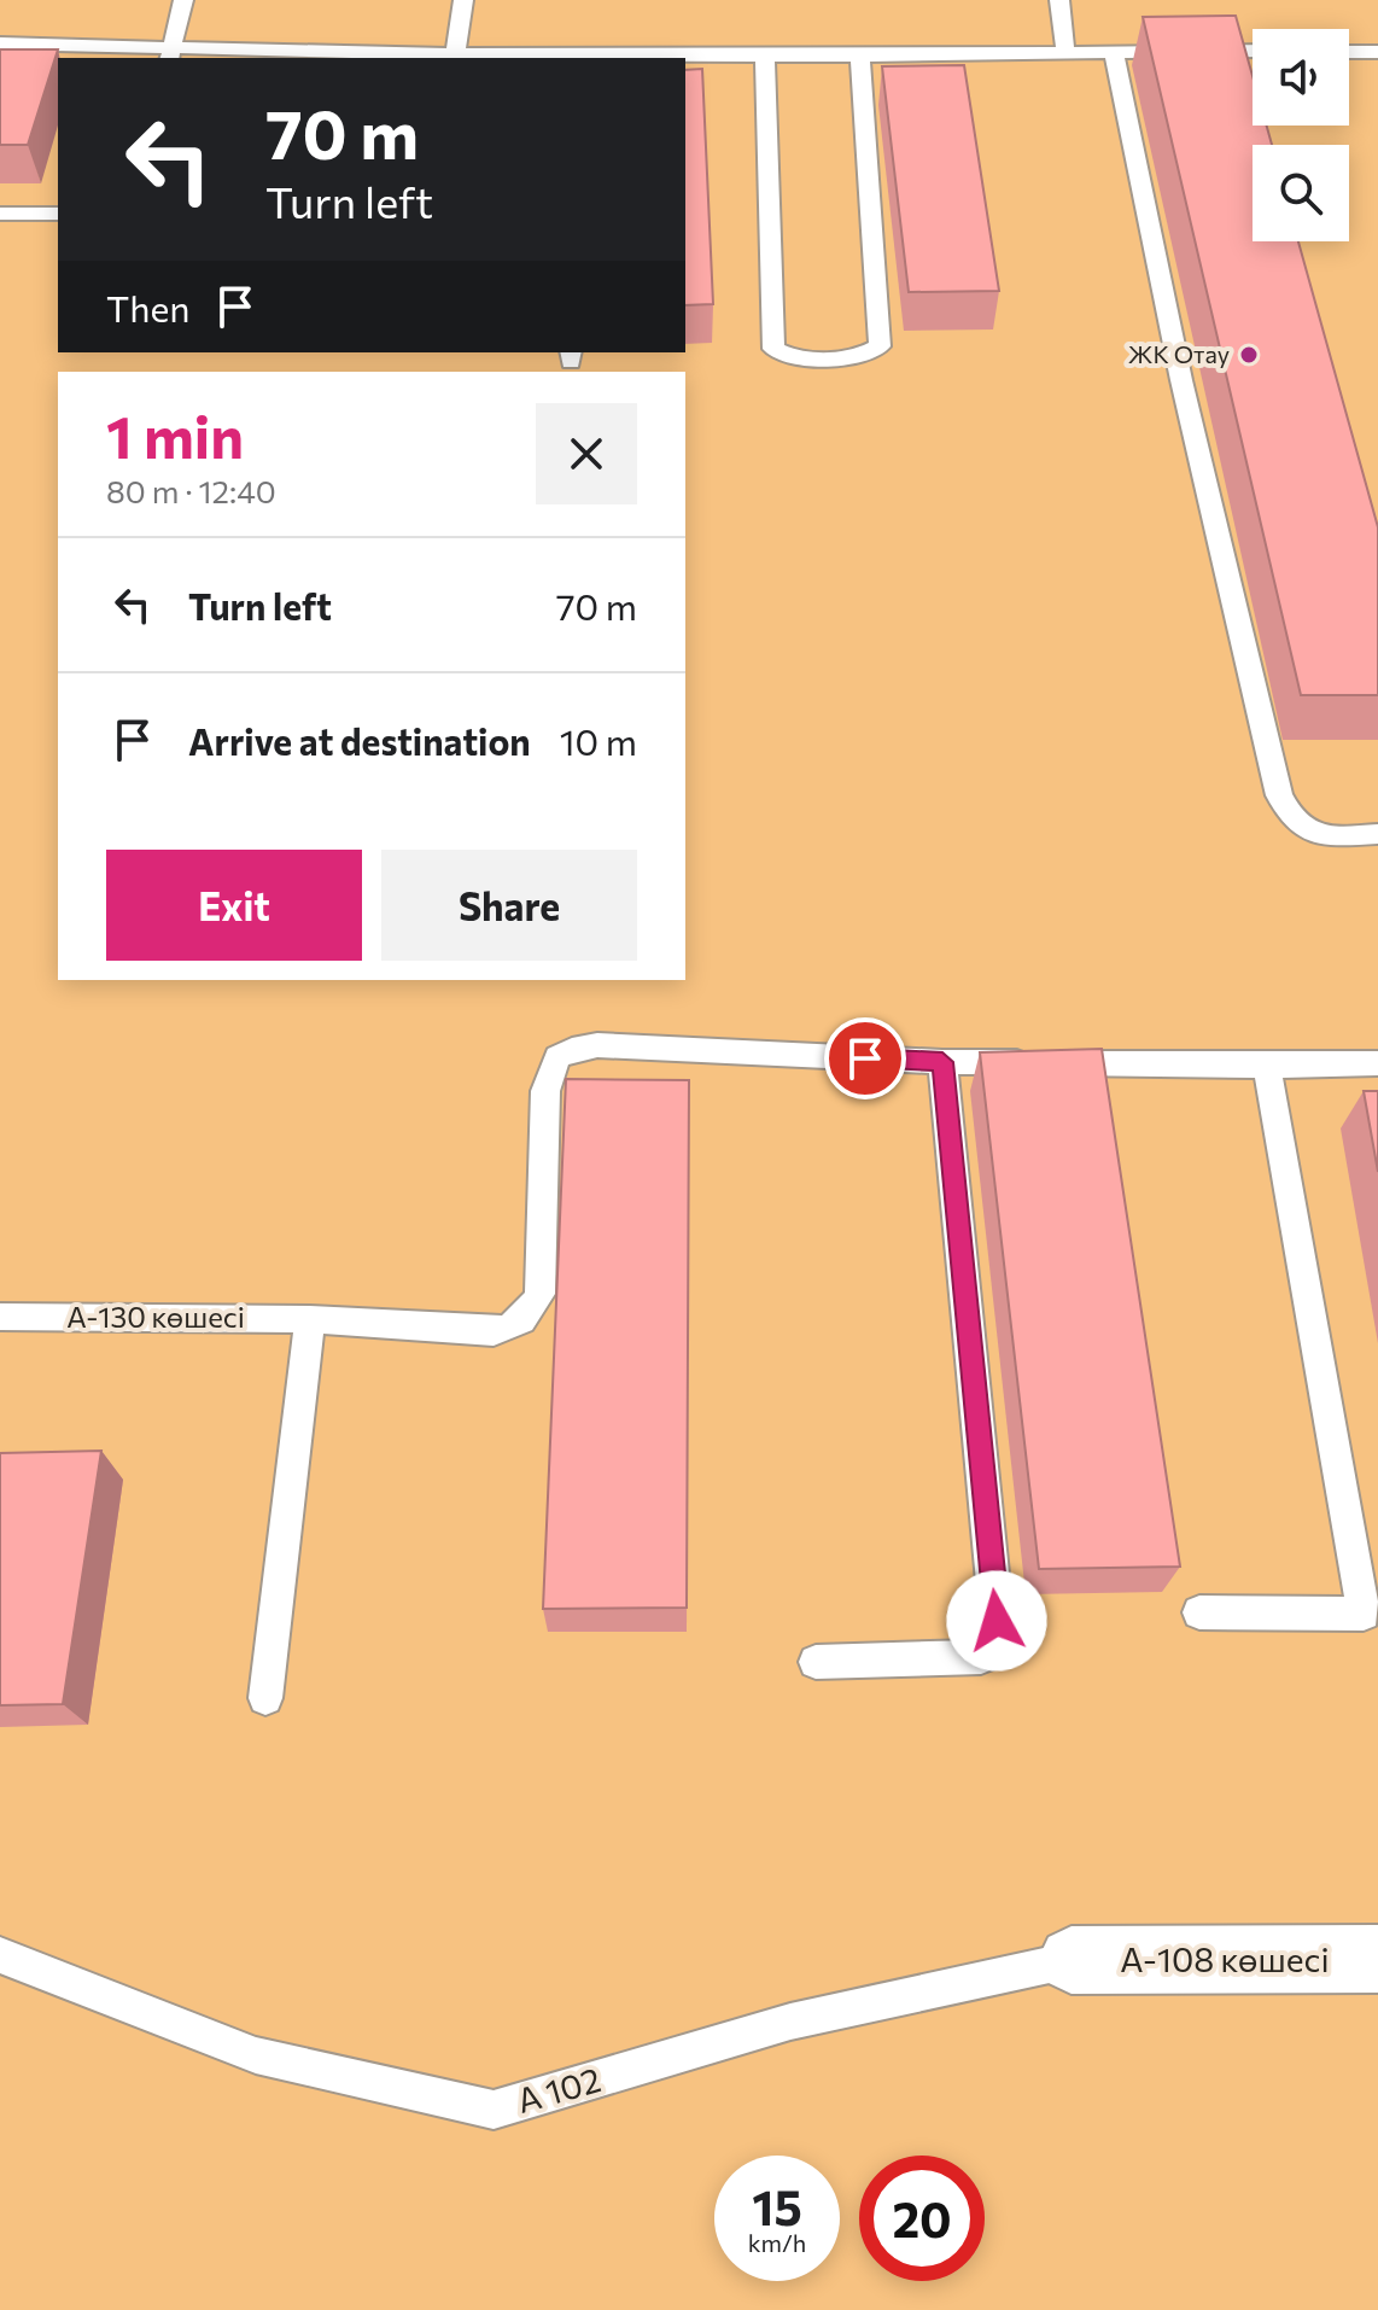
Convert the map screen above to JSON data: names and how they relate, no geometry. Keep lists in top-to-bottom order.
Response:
{
  "streets": {
    "street": ["А-108 көшесі"],
    "lane": ["А-130 көшесі", "А 102"]
  },
  "crossings": [
    ["А-108 көшесі", "А 102"]
  ],
  "places": ["ЖК Отау"],
  "page": {
    "turn": ["70 m", "Turn left"],
    "then": "Then",
    "heading": ["1 min", "80 m · 12:40"],
    "list": [
      {
        "name": "Turn left",
        "value": "70 m"
      },
      {
        "name": "Arrive at destination",
        "value": "10 m"
      }
    ],
    "buttons": ["Exit", "Share"],
    "speed": "15 km/h",
    "limit": "20"
  }
}
